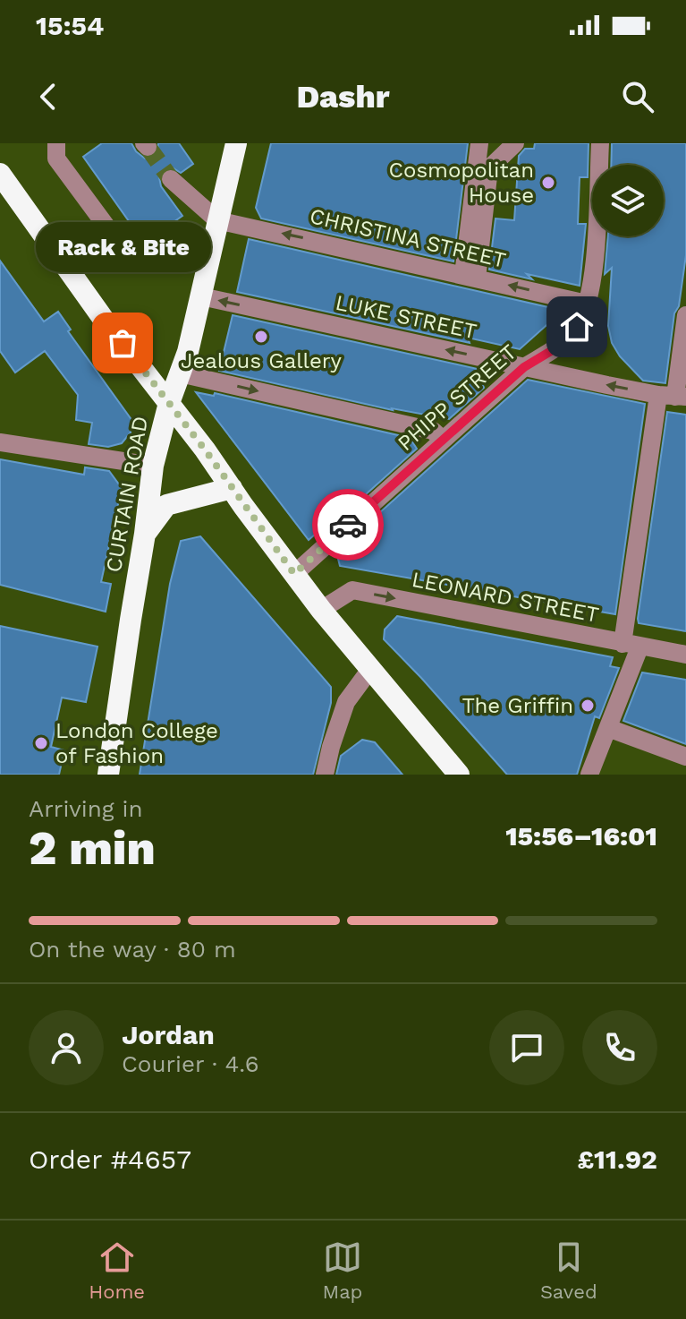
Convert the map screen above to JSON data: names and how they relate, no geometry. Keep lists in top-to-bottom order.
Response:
{
  "streets": {
    "highway": ["CURTAIN ROAD"],
    "street": [
      "CHRISTINA STREET",
      "LUKE STREET",
      "PHIPP STREET",
      "LEONARD STREET"
    ]
  },
  "crossings": [
    ["CHRISTINA STREET", "PHIPP STREET"],
    ["CHRISTINA STREET", "CURTAIN ROAD"],
    ["LUKE STREET", "PHIPP STREET"],
    ["LUKE STREET", "CURTAIN ROAD"]
  ],
  "one_way": ["LEONARD STREET"],
  "places": [
    "Cosmopolitan House",
    "Jealous Gallery",
    "Rack & Bite",
    "The Griffin",
    "London College of Fashion"
  ],
  "page": {
    "status": "15:54",
    "header": "Dashr",
    "bubble": "Rack & Bite",
    "heading": ["2 min", "Arriving in", "15:56–16:01"],
    "panel": [
      "Jordan",
      "Courier · 4.6",
      "Order #4657",
      "£11.92"
    ],
    "bar": "On the way · 80 m",
    "tabs": ["Home", "Map", "Saved"]
  }
}
